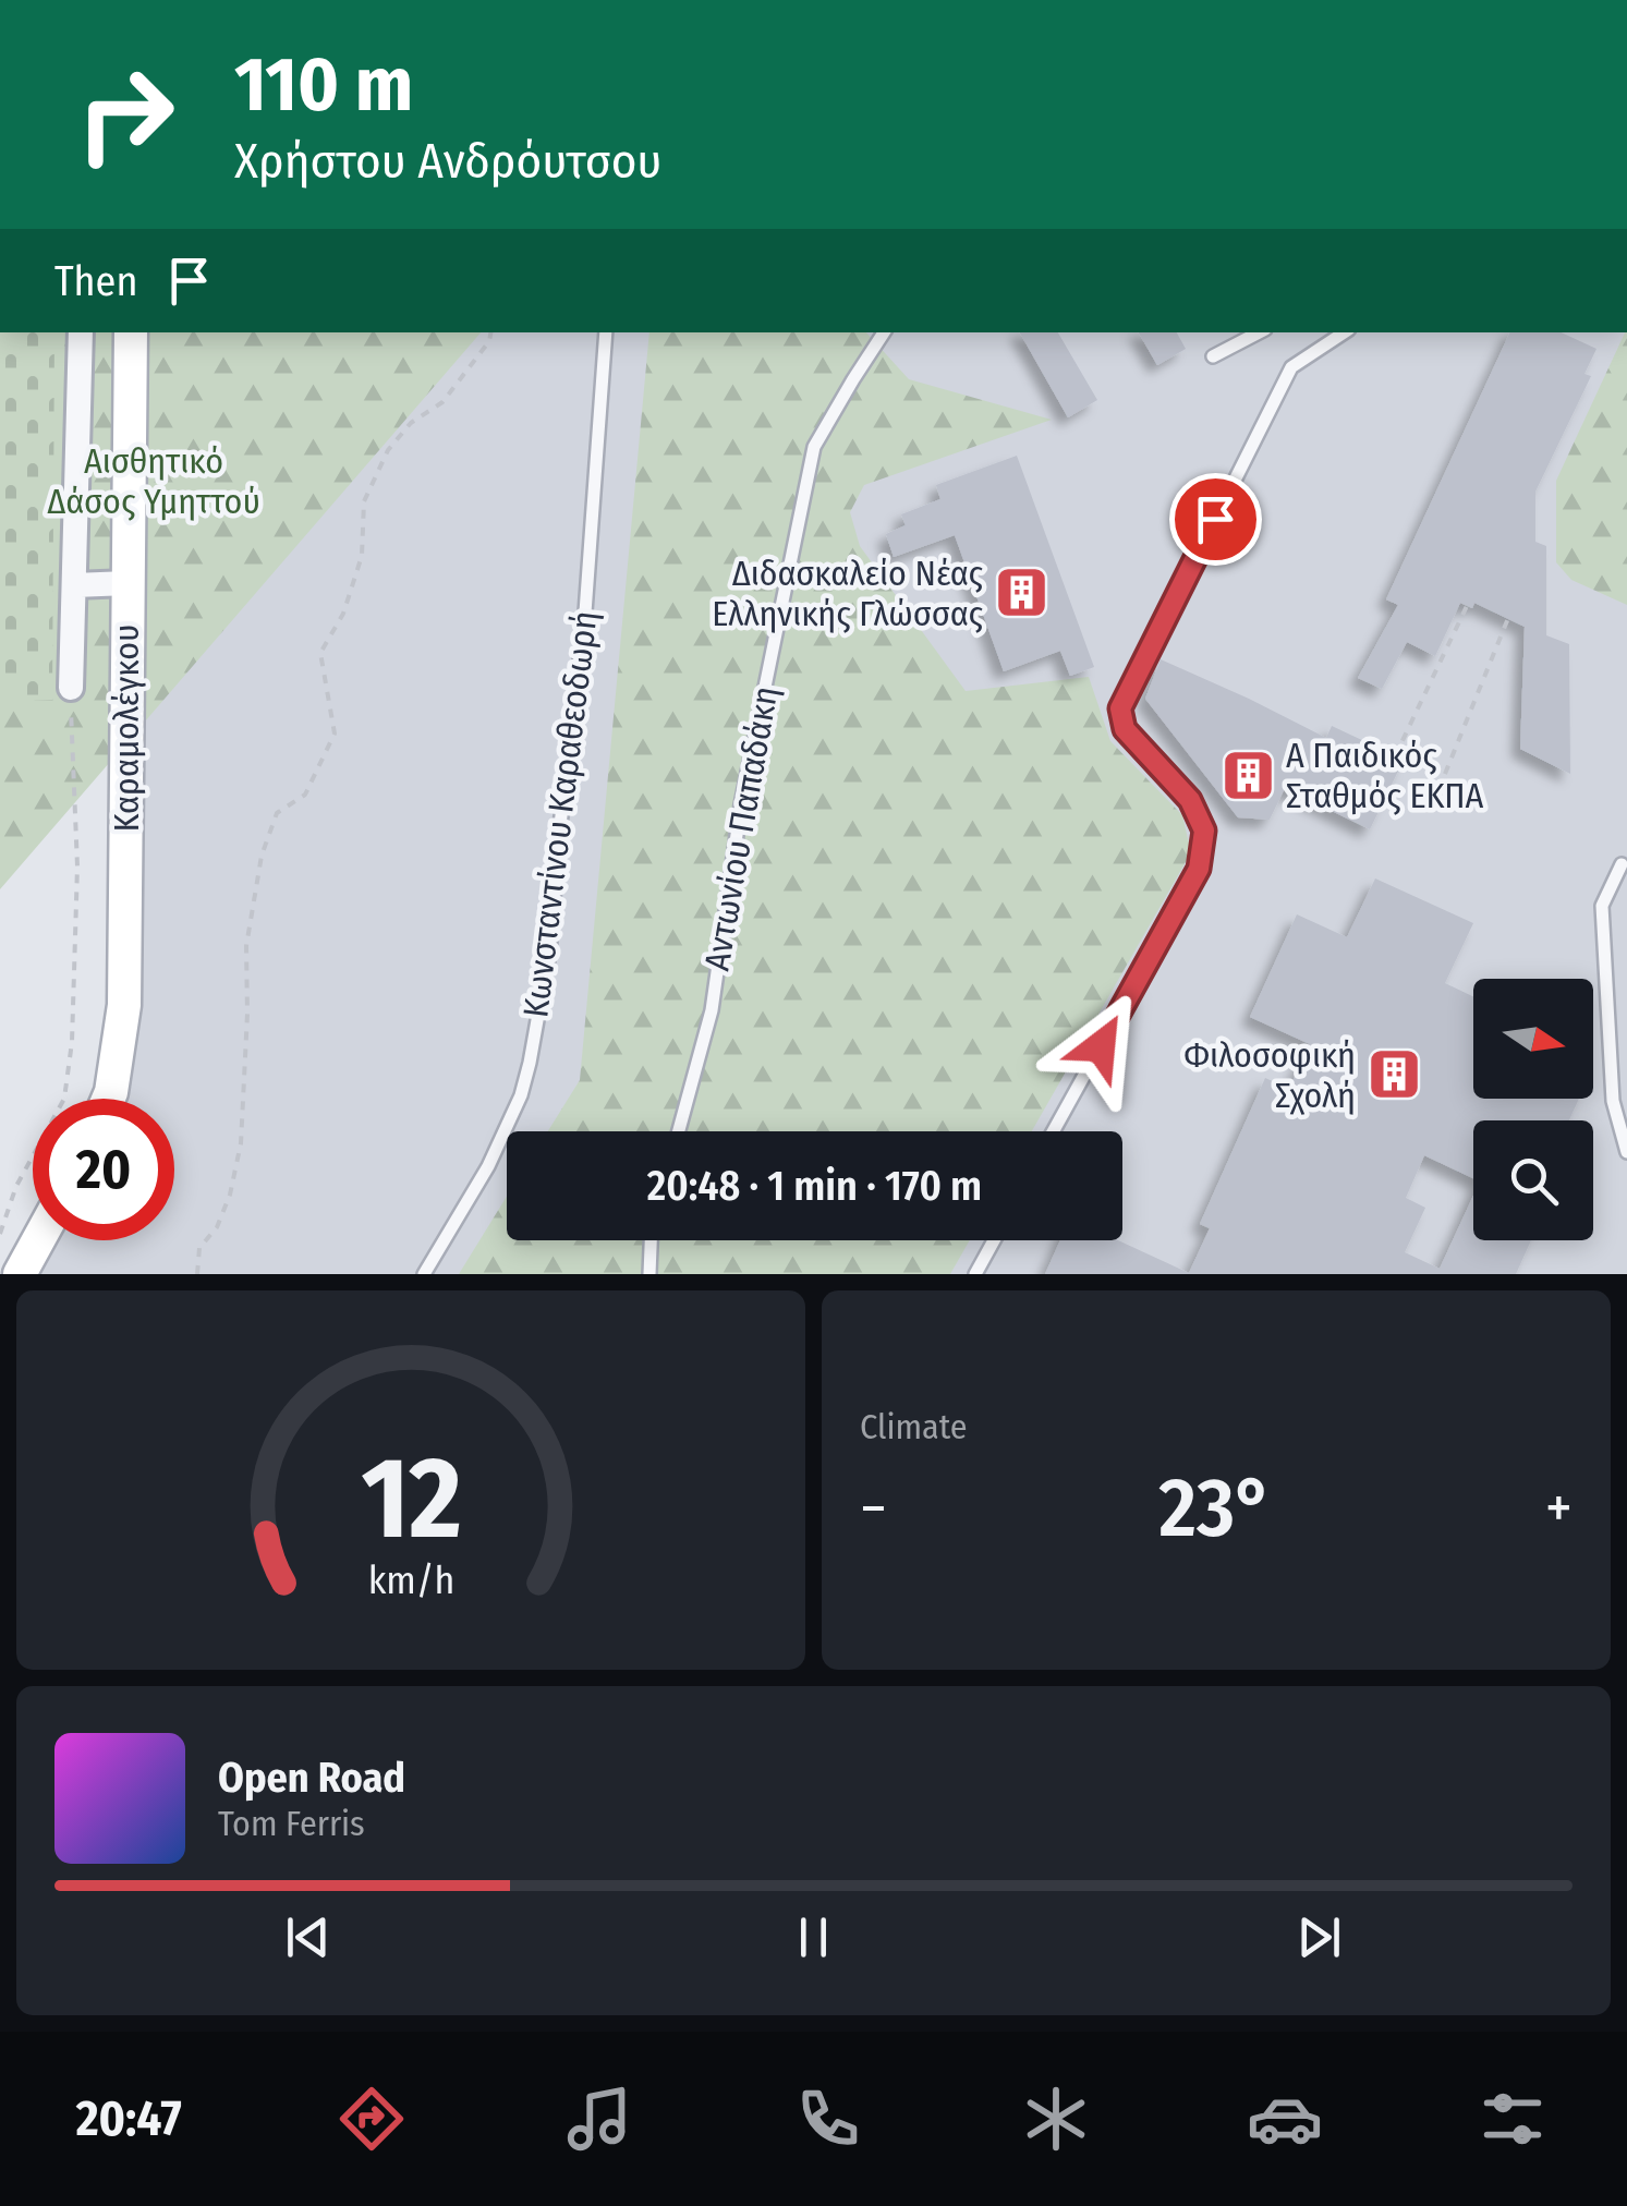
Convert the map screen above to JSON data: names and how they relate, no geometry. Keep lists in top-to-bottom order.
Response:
{
  "streets": {
    "main road": ["Καραμολέγκου"],
    "lane": ["Κωνσταντίνου Καραθεοδωρή", "Αντωνίου Παπαδάκη"]
  },
  "parks": ["Αισθητικό Δάσος Υμηττού"],
  "places": {
    "building": ["Διδασκαλείο Νέας Ελληνικής Γλώσσας", "Α Παιδικός Σταθμός ΕΚΠΑ", "Φιλοσοφική Σχολή"]
  },
  "north": "right",
  "page": {
    "turn": ["110 m", "Χρήστου Ανδρόυτσου"],
    "then": "Then",
    "limit": "20",
    "trip": "20:48 · 1 min · 170 m",
    "tile": "Climate",
    "heat": ["−", "23°", "+"],
    "song": ["Open Road", "Tom Ferris"],
    "tabs": "20:47",
    "gauge": ["12", "km/h"]
  }
}
